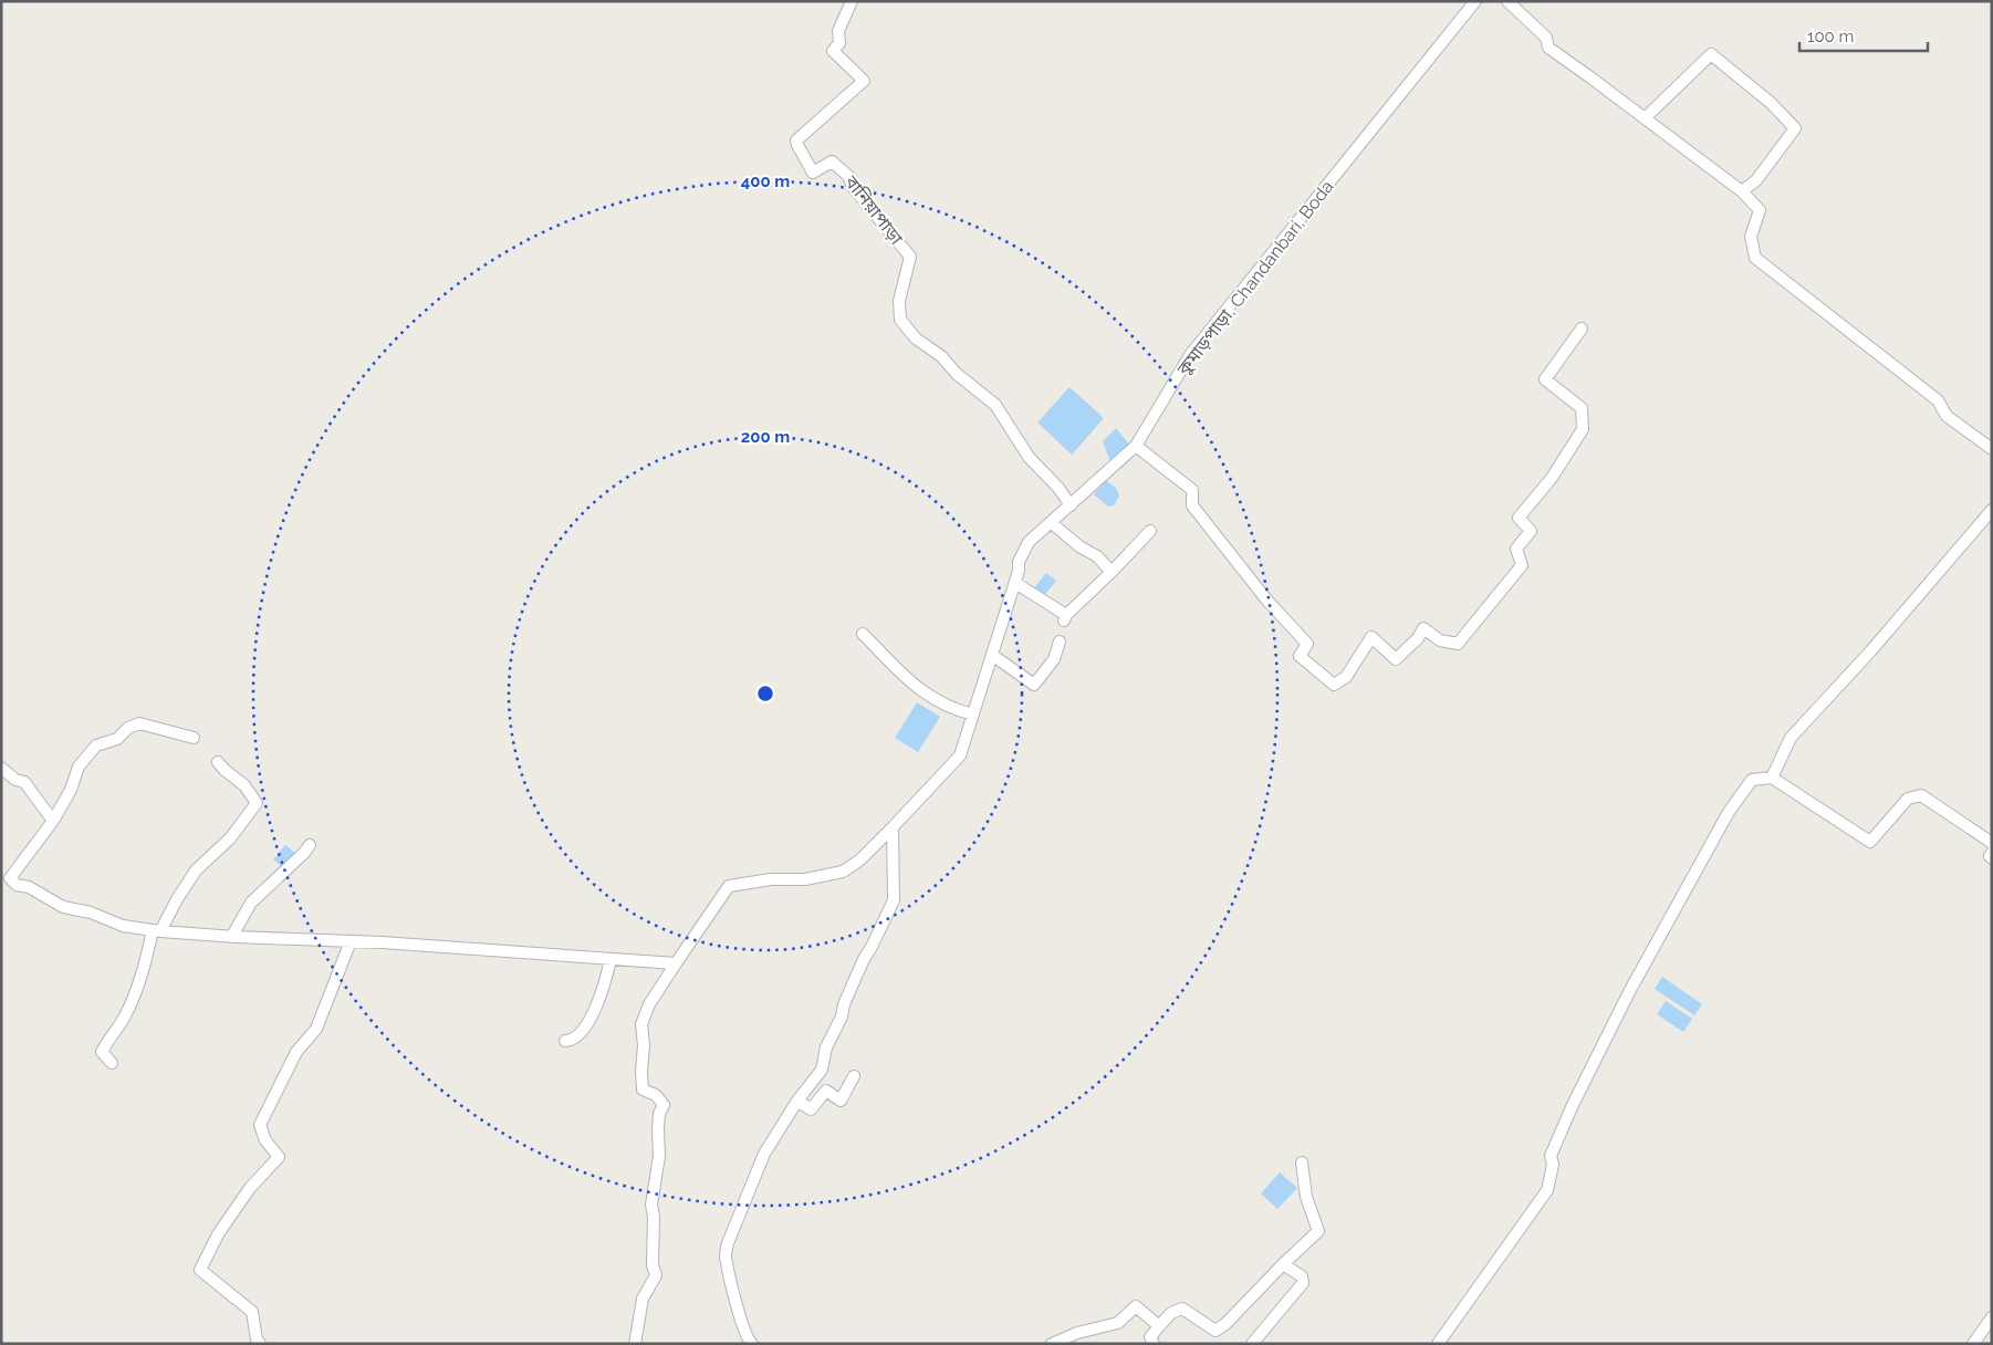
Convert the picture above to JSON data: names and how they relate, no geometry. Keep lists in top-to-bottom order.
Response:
{
  "streets": {
    "street": ["বানিয়াপাড়া", "কুমাড়পাড়া, Chandanbari, Boda"]
  },
  "crossings": [
    ["বানিয়াপাড়া", "কুমাড়পাড়া, Chandanbari, Boda"]
  ],
  "scale_bar": "100 m",
  "rings": ["400 m", "200 m"]
}
